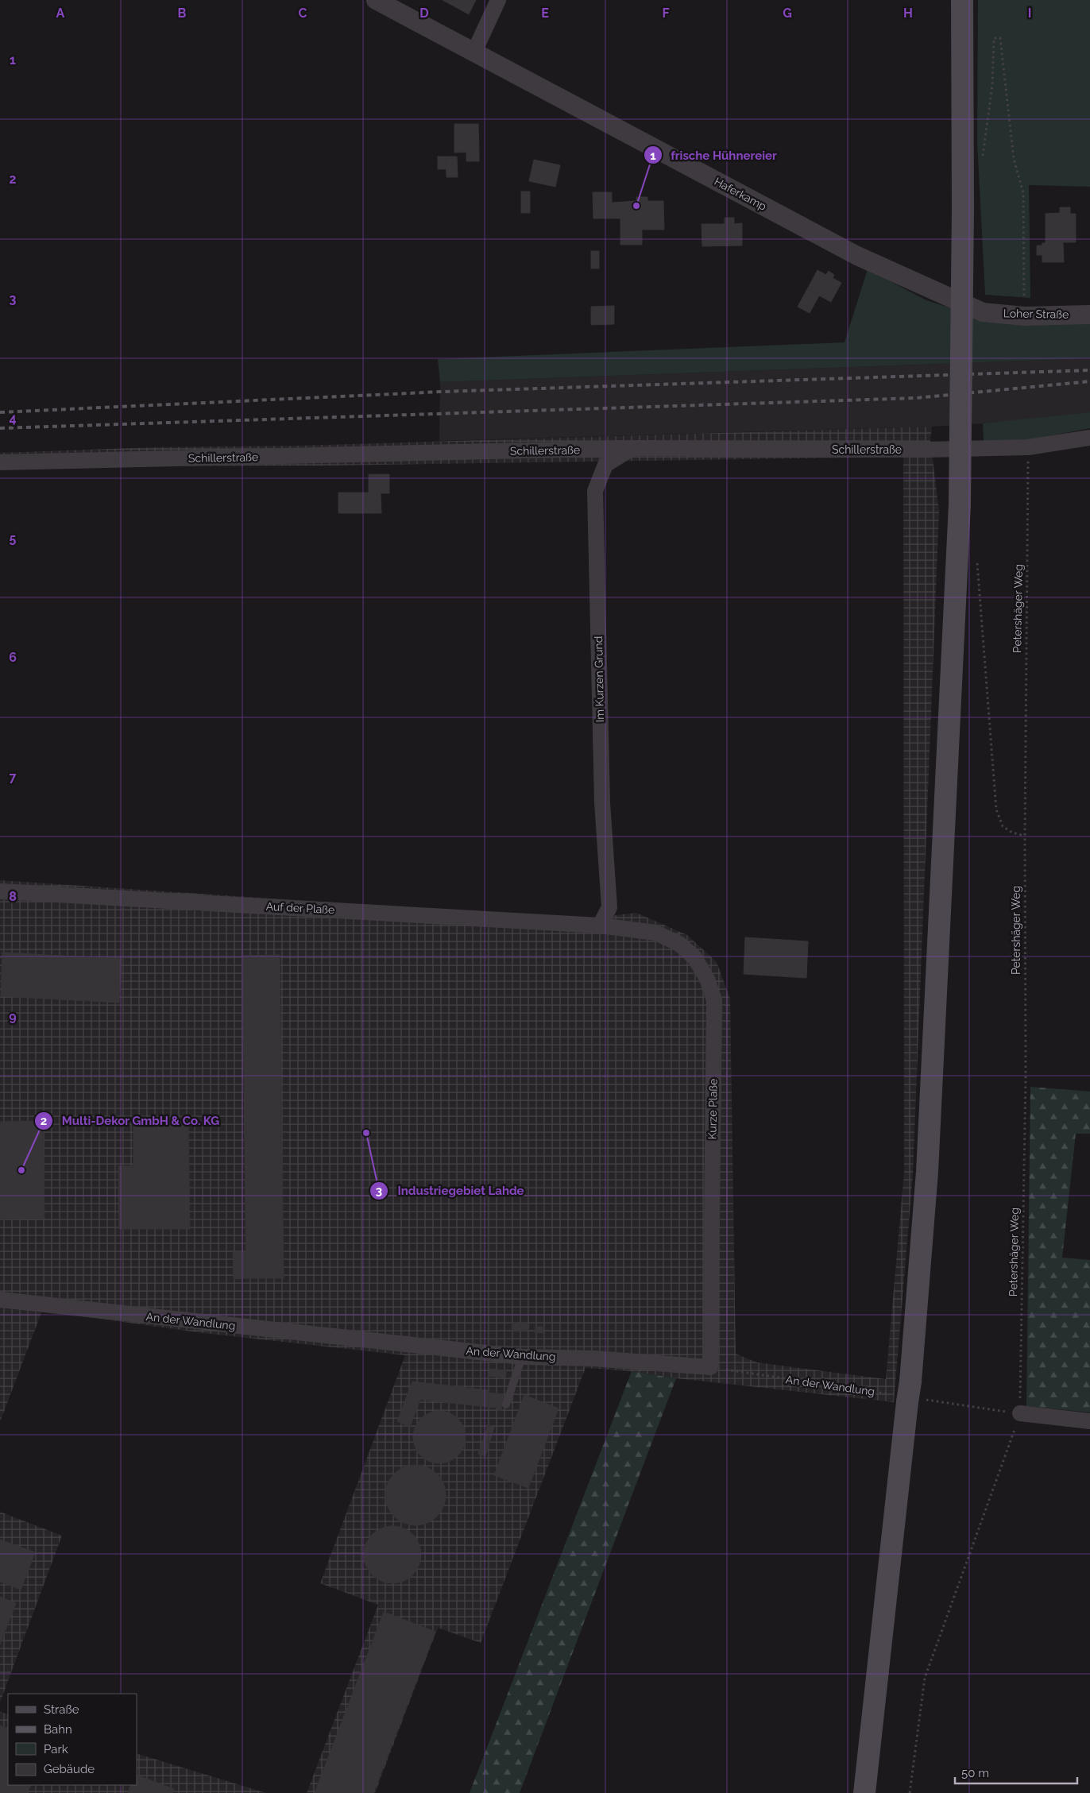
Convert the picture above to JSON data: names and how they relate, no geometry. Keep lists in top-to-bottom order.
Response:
{
  "streets": {
    "street": [
      "Haferkamp",
      "Loher Straße",
      "Schillerstraße",
      "Im Kurzen Grund",
      "Auf der Plaße",
      "Kurze Plaße",
      "An der Wandlung"
    ],
    "path": ["Petershäger Weg"]
  },
  "crossings": [
    ["Haferkamp", "Loher Straße"],
    ["Schillerstraße", "Petershäger Weg"],
    ["Schillerstraße", "Im Kurzen Grund"],
    ["Petershäger Weg", "An der Wandlung"],
    ["Im Kurzen Grund", "Auf der Plaße"],
    ["Im Kurzen Grund", "Kurze Plaße"],
    ["Auf der Plaße", "Kurze Plaße"],
    ["Kurze Plaße", "An der Wandlung"]
  ],
  "places": ["frische Hühnereier", "Industriegebiet Lahde", "Multi-Dekor GmbH & Co. KG"],
  "legend": [
    "Straße",
    "Bahn",
    "Park",
    "Gebäude"
  ],
  "scale_bar": "50 m",
  "grid": {
    "columns": [
      "A",
      "B",
      "C",
      "D",
      "E",
      "F",
      "G",
      "H",
      "I"
    ],
    "rows": [
      "1",
      "2",
      "3",
      "4",
      "5",
      "6",
      "7",
      "8",
      "9"
    ]
  }
}
